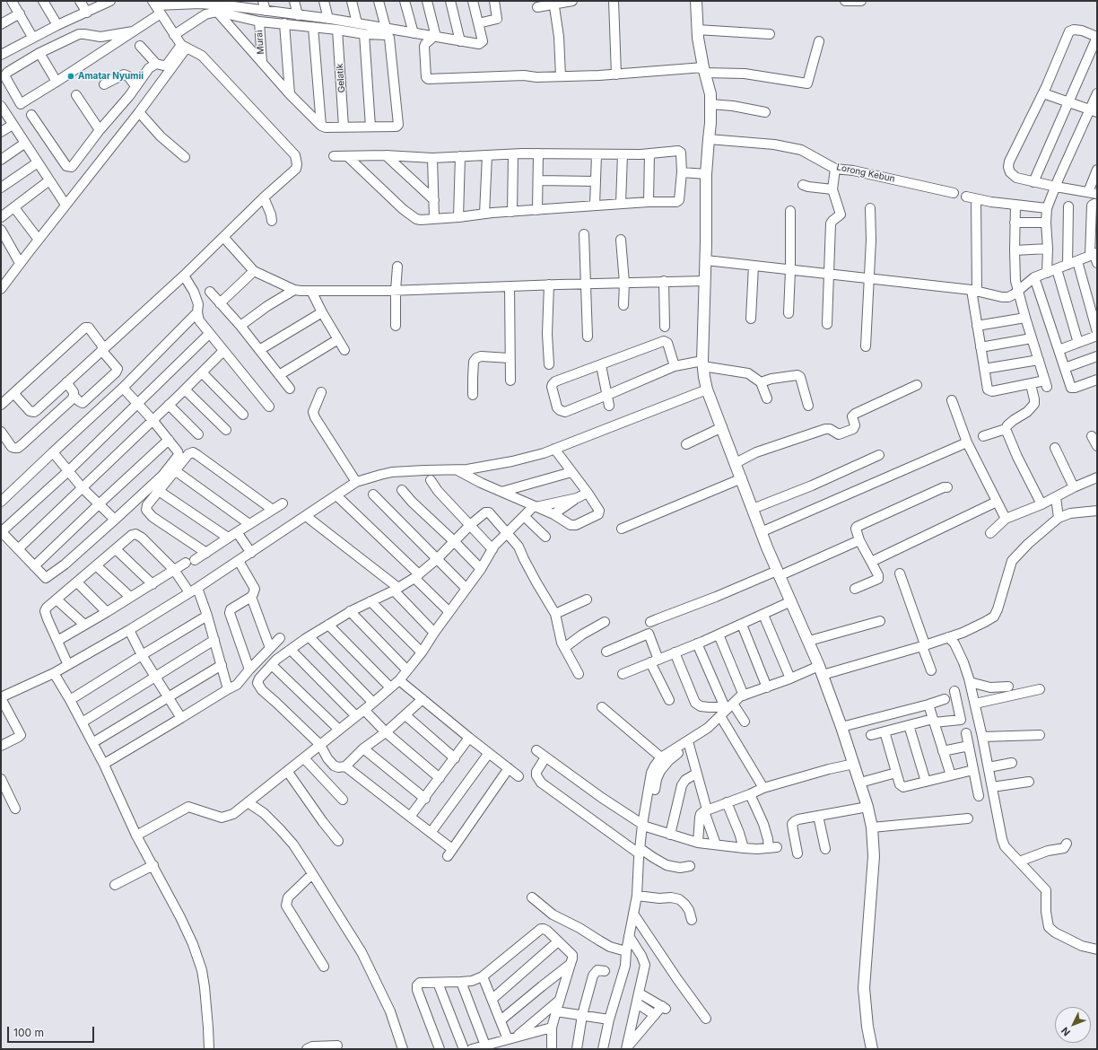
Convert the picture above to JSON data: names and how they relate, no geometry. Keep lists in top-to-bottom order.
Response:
{
  "streets": {
    "street": ["Murai", "Gelatik", "Lorong Kebun"]
  },
  "places": ["Amatar Nyumii"],
  "scale_bar": "100 m",
  "north": "bottom left"
}
